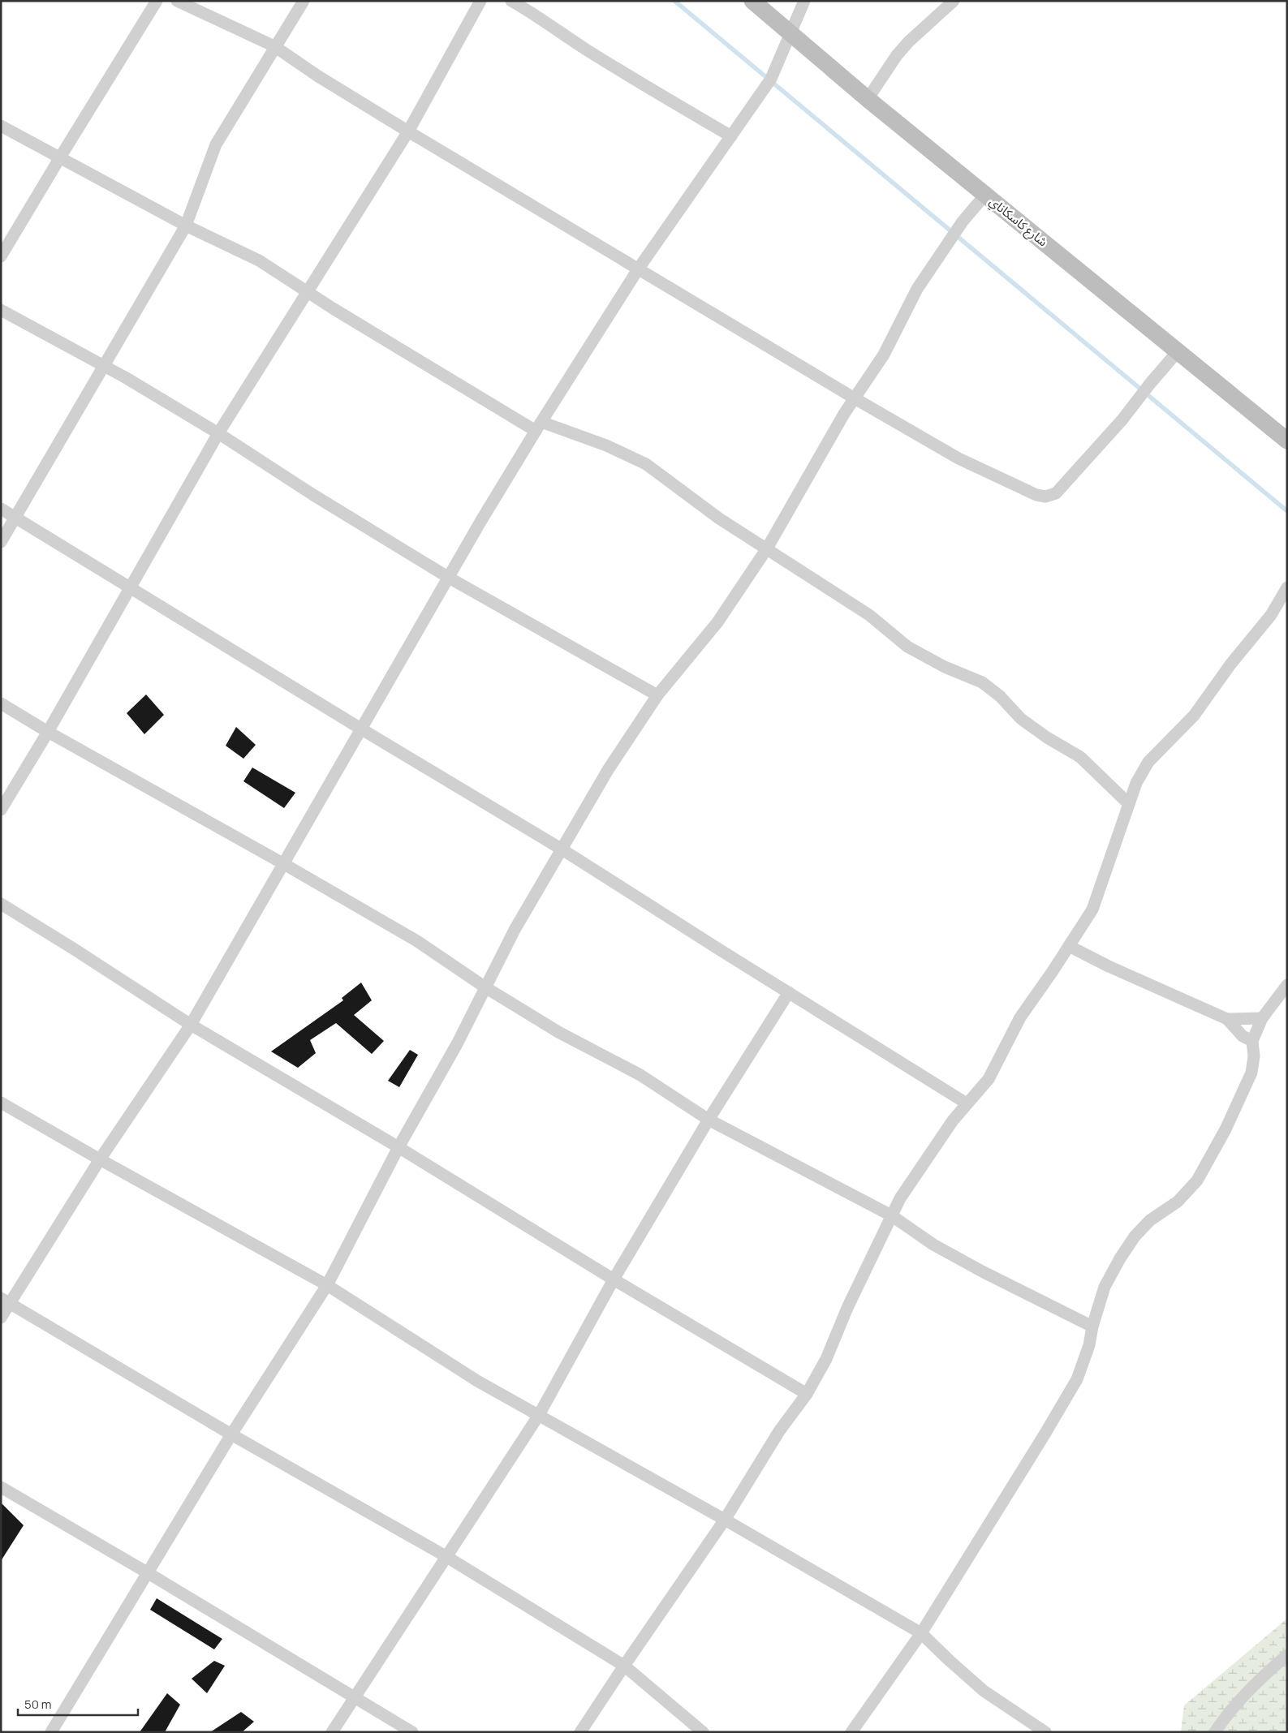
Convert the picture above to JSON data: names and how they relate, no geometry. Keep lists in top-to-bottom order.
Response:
{
  "streets": {
    "street": ["شارع كاسكاناي"]
  },
  "scale_bar": "50 m"
}
